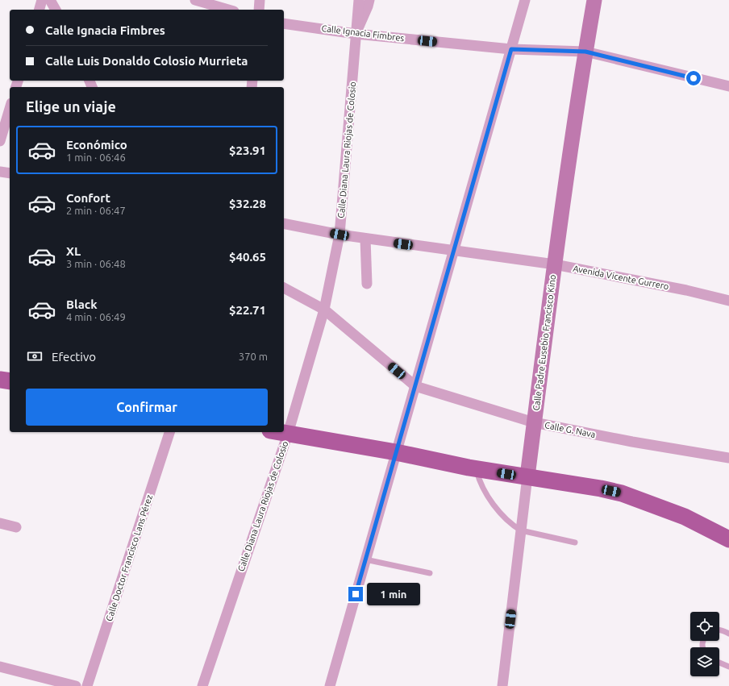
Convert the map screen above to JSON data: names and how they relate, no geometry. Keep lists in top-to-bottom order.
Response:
{
  "streets": {
    "main road": ["Calle Padre Eusebio Francisco Kino"],
    "street": [
      "Calle Ignacia Fimbres",
      "Calle Diana Laura Riojas de Colosio",
      "Avenida Vicente Gurrero",
      "Calle G. Nava",
      "Calle Doctor Francisco Lans Pérez"
    ]
  },
  "crossings": [
    ["Calle Ignacia Fimbres", "Calle Diana Laura Riojas de Colosio"],
    ["Calle Ignacia Fimbres", "Calle Padre Eusebio Francisco Kino"],
    ["Calle Diana Laura Riojas de Colosio", "Avenida Vicente Gurrero"],
    ["Avenida Vicente Gurrero", "Calle Padre Eusebio Francisco Kino"],
    ["Calle Padre Eusebio Francisco Kino", "Calle G. Nava"]
  ],
  "page": {
    "banner": ["Calle Ignacia Fimbres", "Calle Luis Donaldo Colosio Murrieta"],
    "heading": "Elige un viaje",
    "list": [
      {
        "name": "Económico",
        "note": "1 min · 06:46",
        "value": "$23.91"
      },
      {
        "name": "Confort",
        "note": "2 min · 06:47",
        "value": "$32.28"
      },
      {
        "name": "XL",
        "note": "3 min · 06:48",
        "value": "$40.65"
      },
      {
        "name": "Black",
        "note": "4 min · 06:49",
        "value": "$22.71"
      }
    ],
    "pay": ["Efectivo", "370 m"],
    "buttons": "Confirmar",
    "bubble": "1 min"
  }
}
